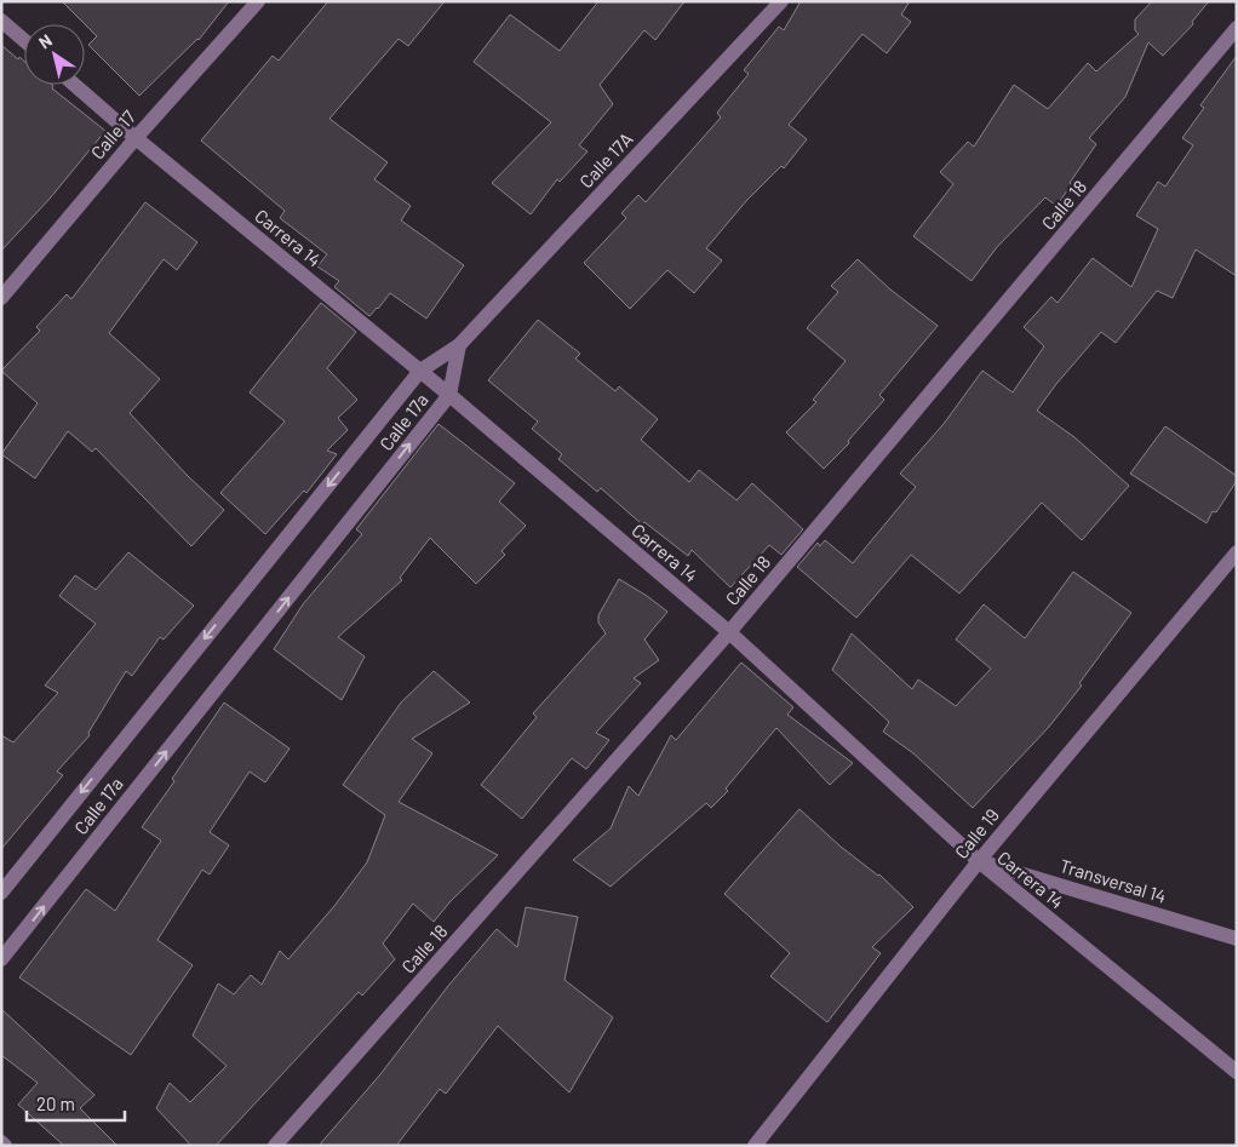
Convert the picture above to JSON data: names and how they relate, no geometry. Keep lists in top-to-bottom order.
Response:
{
  "streets": {
    "street": [
      "Calle 17",
      "Calle 17A",
      "Calle 18",
      "Carrera 14",
      "Calle 17a",
      "Calle 19",
      "Transversal 14"
    ]
  },
  "crossings": [
    ["Calle 17", "Carrera 14"],
    ["Calle 17A", "Calle 17a"],
    ["Calle 18", "Carrera 14"],
    ["Carrera 14", "Calle 17a"],
    ["Carrera 14", "Calle 19"],
    ["Carrera 14", "Transversal 14"],
    ["Calle 19", "Transversal 14"]
  ],
  "scale_bar": "20 m",
  "north": "top left"
}
